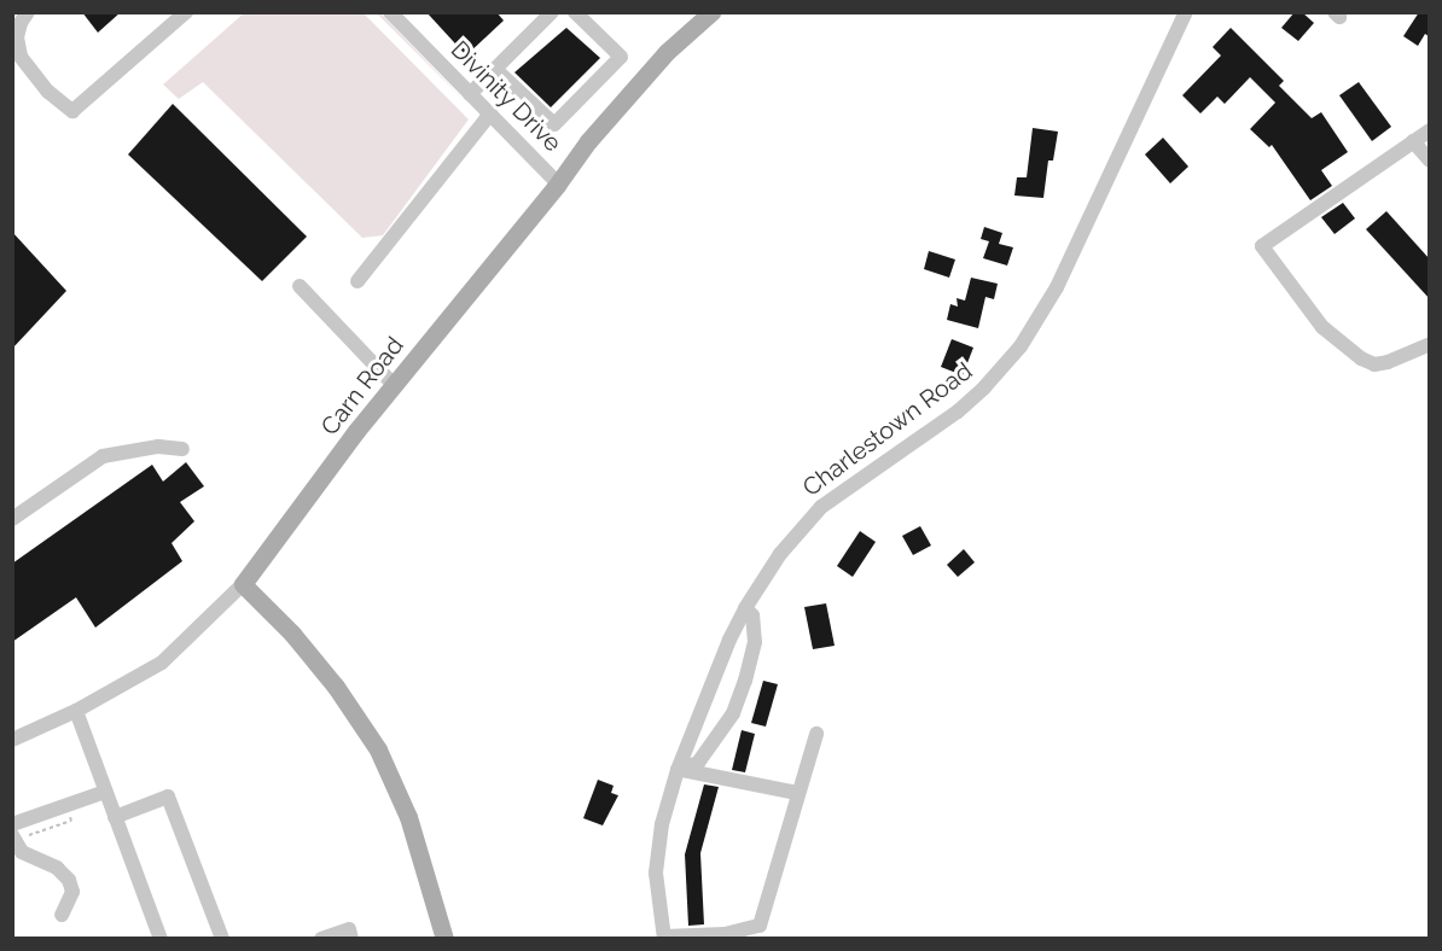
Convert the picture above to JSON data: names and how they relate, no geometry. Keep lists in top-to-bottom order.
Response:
{
  "streets": {
    "main road": ["Carn Road"],
    "street": ["Divinity Drive", "Charlestown Road"]
  },
  "crossings": [
    ["Divinity Drive", "Carn Road"]
  ]
}
